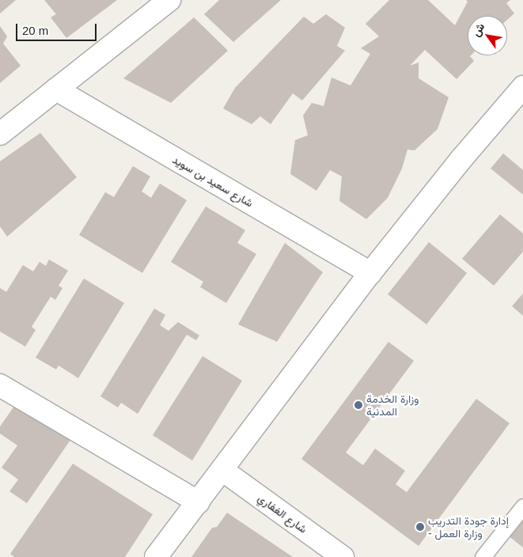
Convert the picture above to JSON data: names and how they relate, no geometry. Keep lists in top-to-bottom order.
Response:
{
  "streets": {
    "street": ["شارع سعيد بن سويد", "شارع الغفاري"]
  },
  "places": ["وزارة الخدمة المدنية", "إدارة جودة التدريب - وزارة العمل"],
  "scale_bar": "20 m",
  "north": "top left"
}
